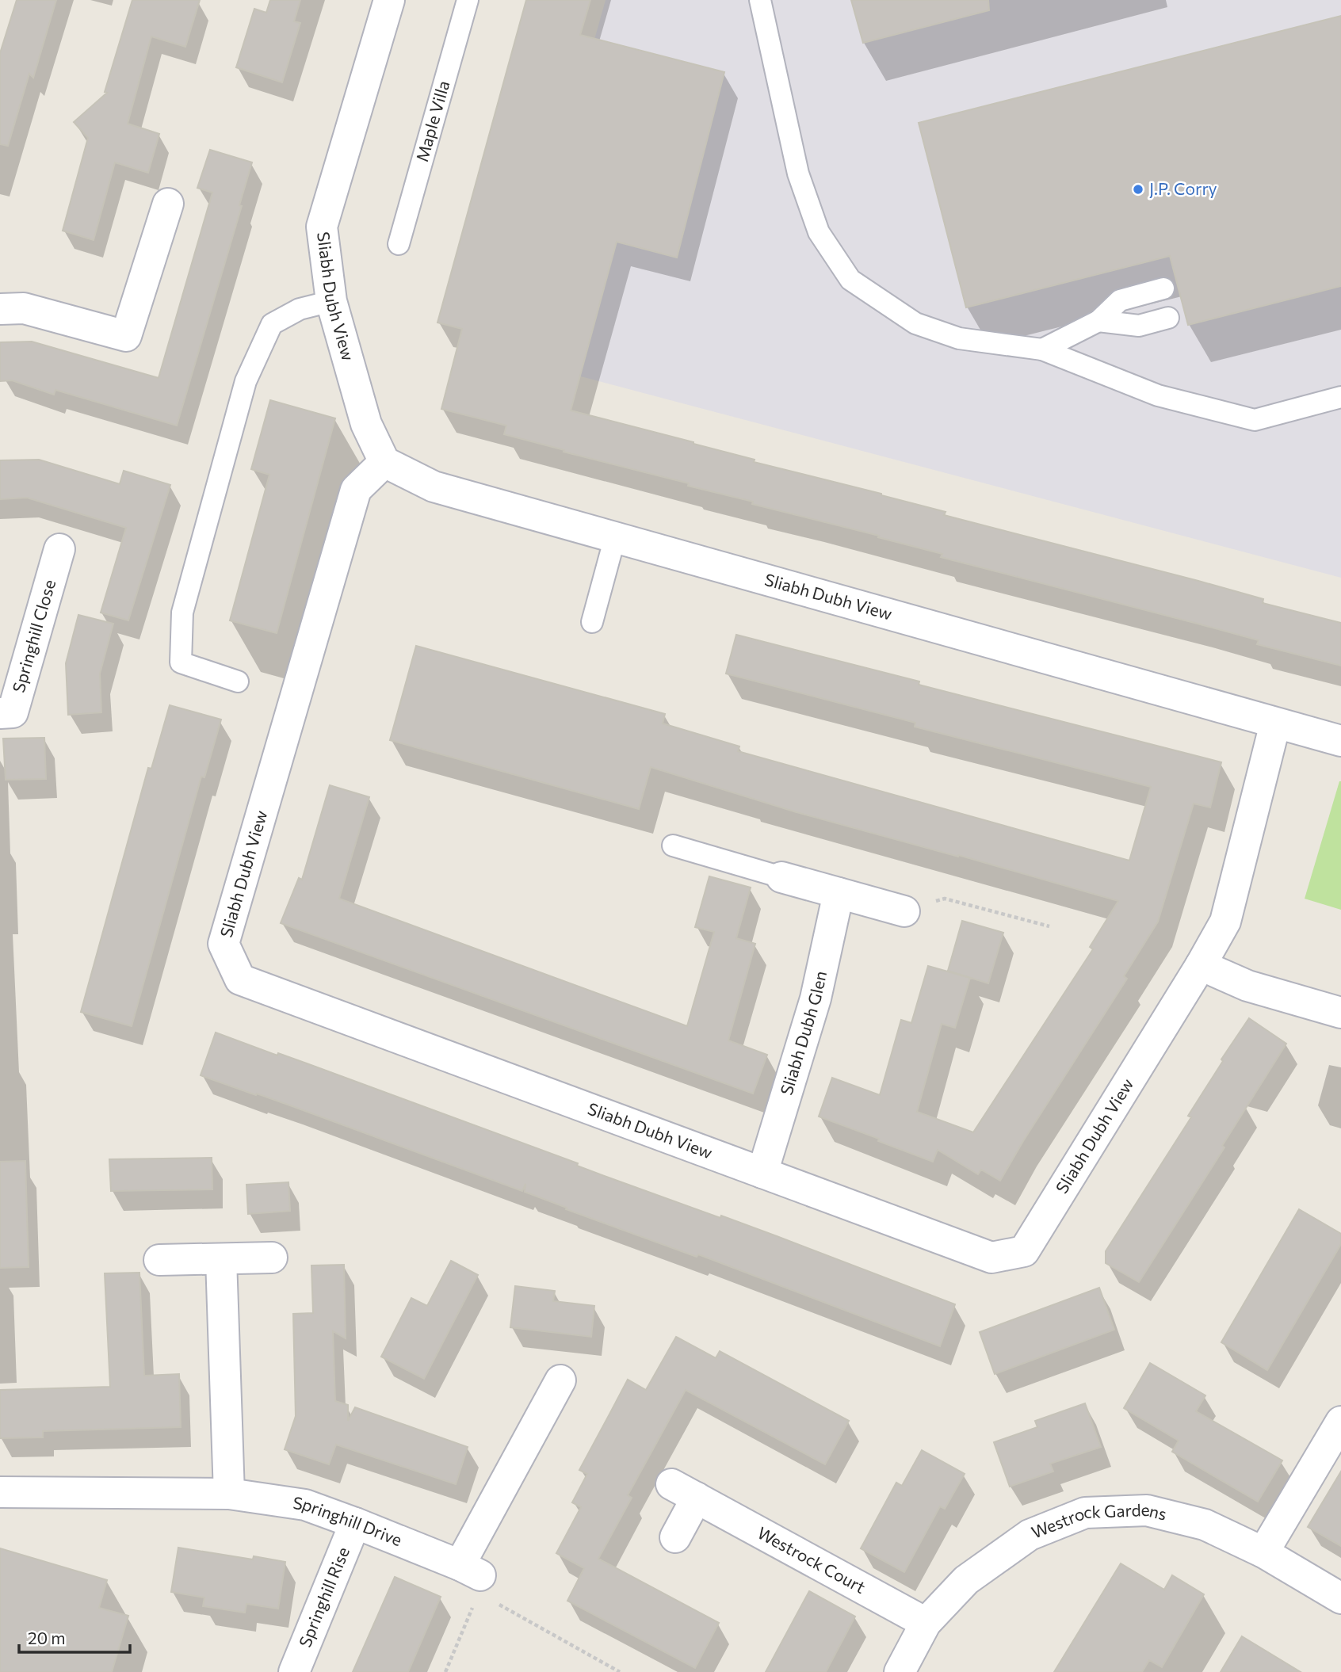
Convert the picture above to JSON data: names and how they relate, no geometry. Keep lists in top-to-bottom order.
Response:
{
  "streets": {
    "street": [
      "Sliabh Dubh View",
      "Springhill Close",
      "Sliabh Dubh Glen",
      "Springhill Drive",
      "Westrock Gardens",
      "Westrock Court",
      "Springhill Rise"
    ],
    "lane": ["Maple Villa"]
  },
  "crossings": [
    ["Sliabh Dubh View", "Sliabh Dubh Glen"],
    ["Springhill Drive", "Springhill Rise"],
    ["Westrock Gardens", "Westrock Court"]
  ],
  "places": ["J.P. Corry"],
  "scale_bar": "20 m"
}
